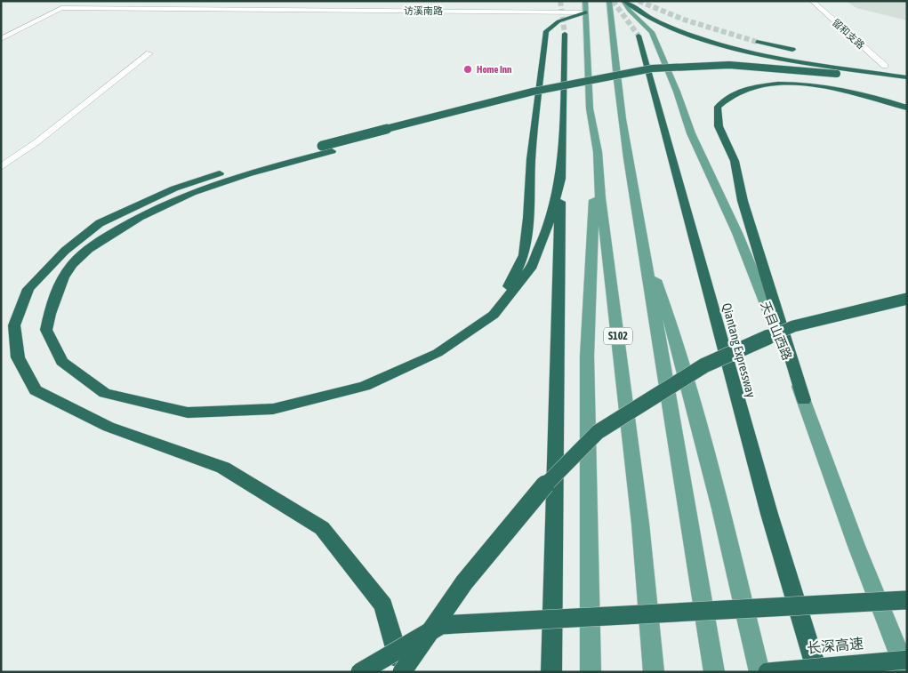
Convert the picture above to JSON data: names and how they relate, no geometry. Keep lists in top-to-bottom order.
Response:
{
  "streets": {
    "highway": ["Qiantang Expressway", "长深高速"],
    "main road": ["天目山西路", "S102"],
    "street": ["访溪南路", "留和支路"]
  },
  "crossings": [
    ["访溪南路", "S102"]
  ],
  "places": ["Home Inn"]
}
